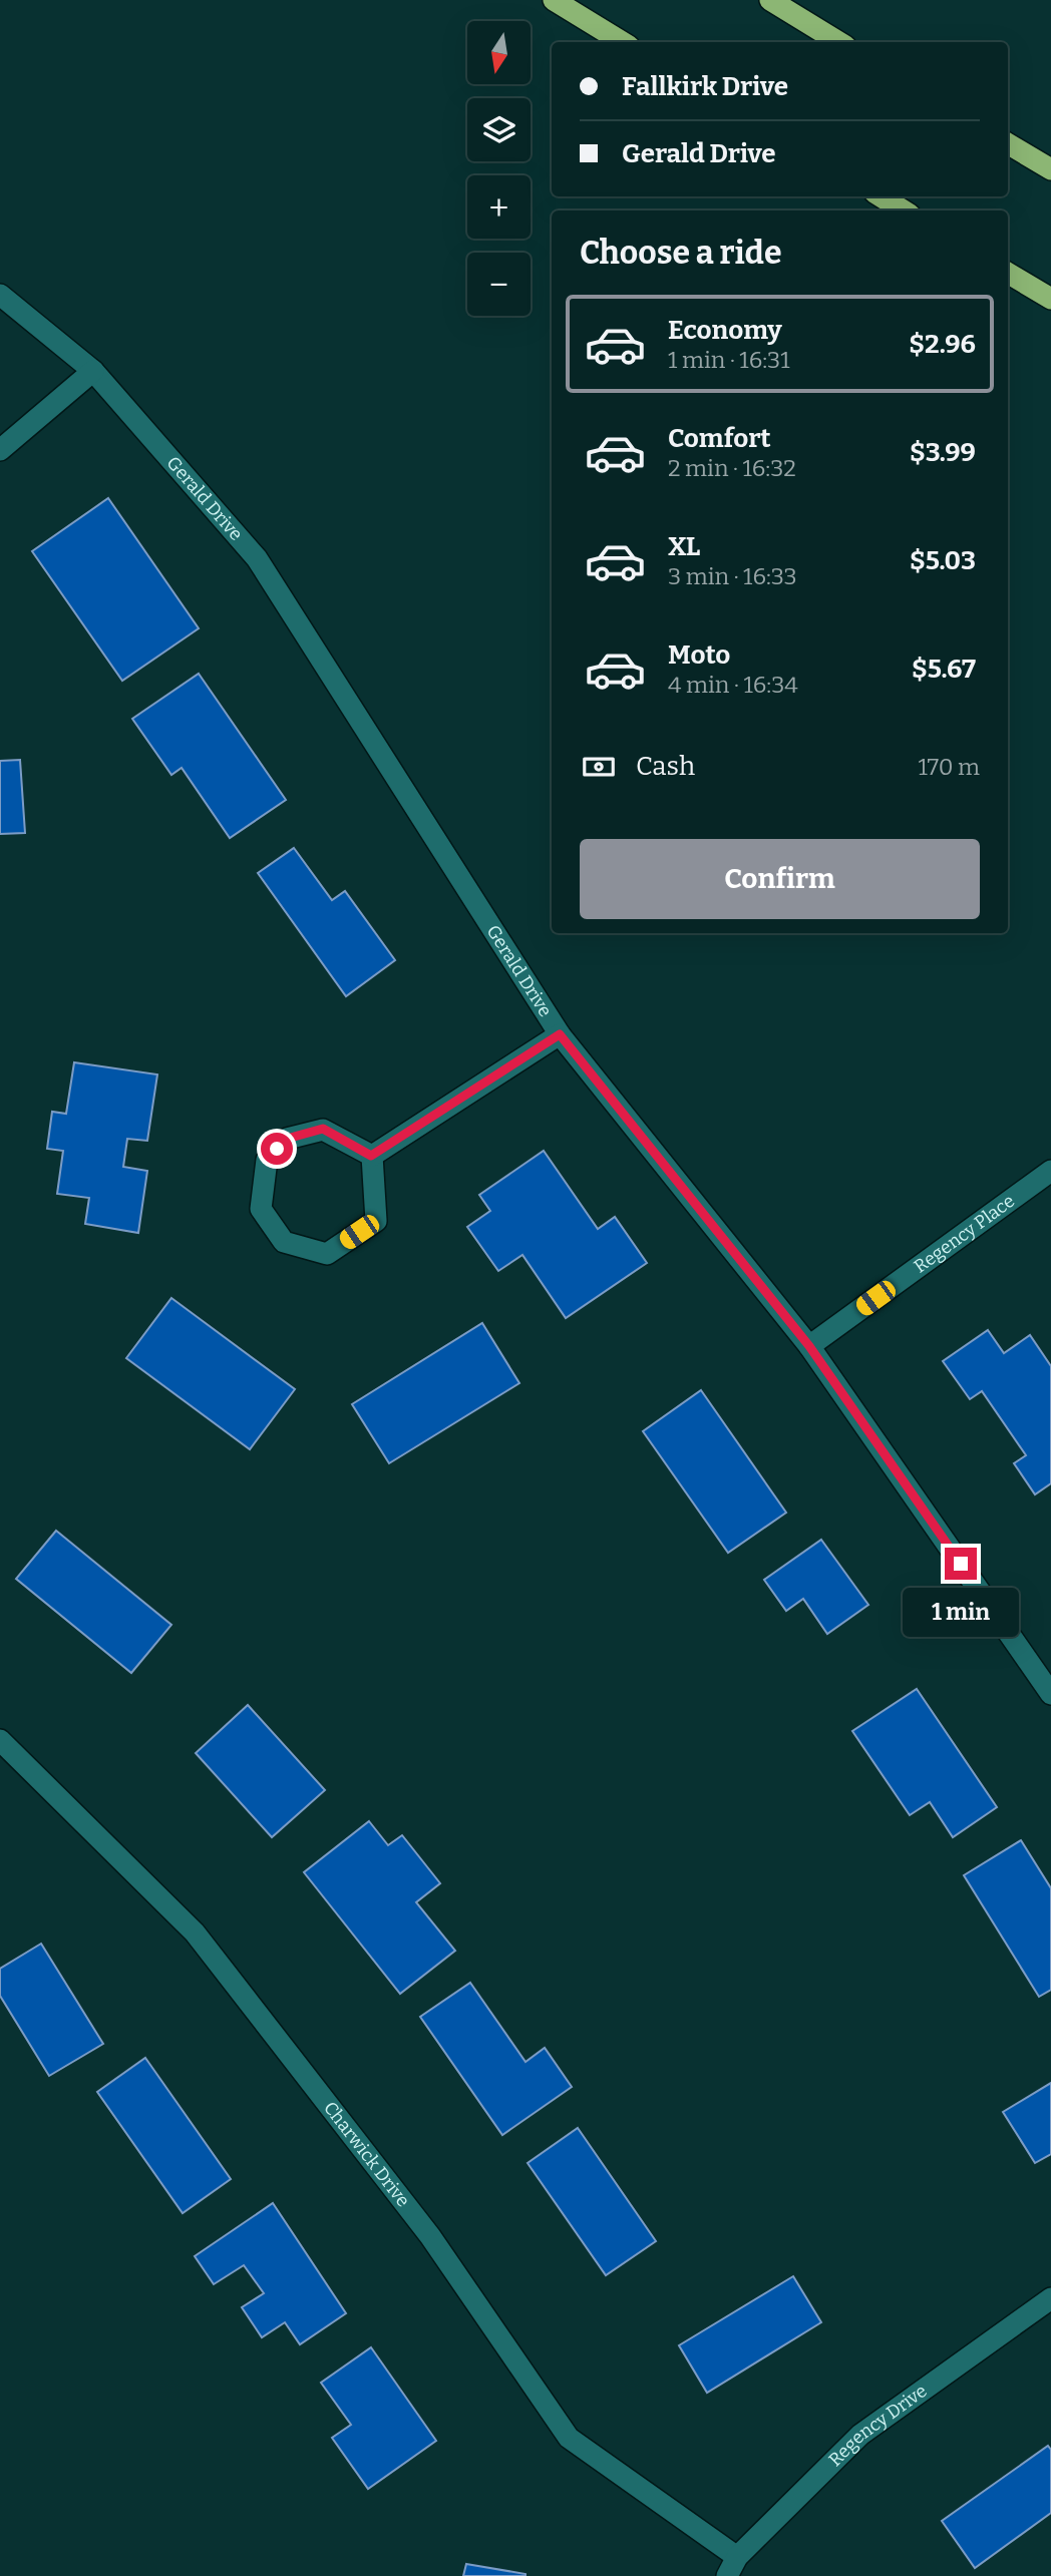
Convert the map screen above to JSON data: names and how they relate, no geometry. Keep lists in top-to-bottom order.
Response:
{
  "streets": {
    "street": [
      "Gerald Drive",
      "Regency Place",
      "Charwick Drive",
      "Regency Drive"
    ]
  },
  "crossings": [
    ["Gerald Drive", "Regency Place"],
    ["Charwick Drive", "Regency Drive"]
  ],
  "north": "bottom",
  "page": {
    "map_buttons": ["+", "−"],
    "banner": ["Fallkirk Drive", "Gerald Drive"],
    "heading": "Choose a ride",
    "list": [
      {
        "name": "Economy",
        "note": "1 min · 16:31",
        "value": "$2.96"
      },
      {
        "name": "Comfort",
        "note": "2 min · 16:32",
        "value": "$3.99"
      },
      {
        "name": "XL",
        "note": "3 min · 16:33",
        "value": "$5.03"
      },
      {
        "name": "Moto",
        "note": "4 min · 16:34",
        "value": "$5.67"
      }
    ],
    "pay": ["Cash", "170 m"],
    "buttons": "Confirm",
    "bubble": "1 min"
  }
}
